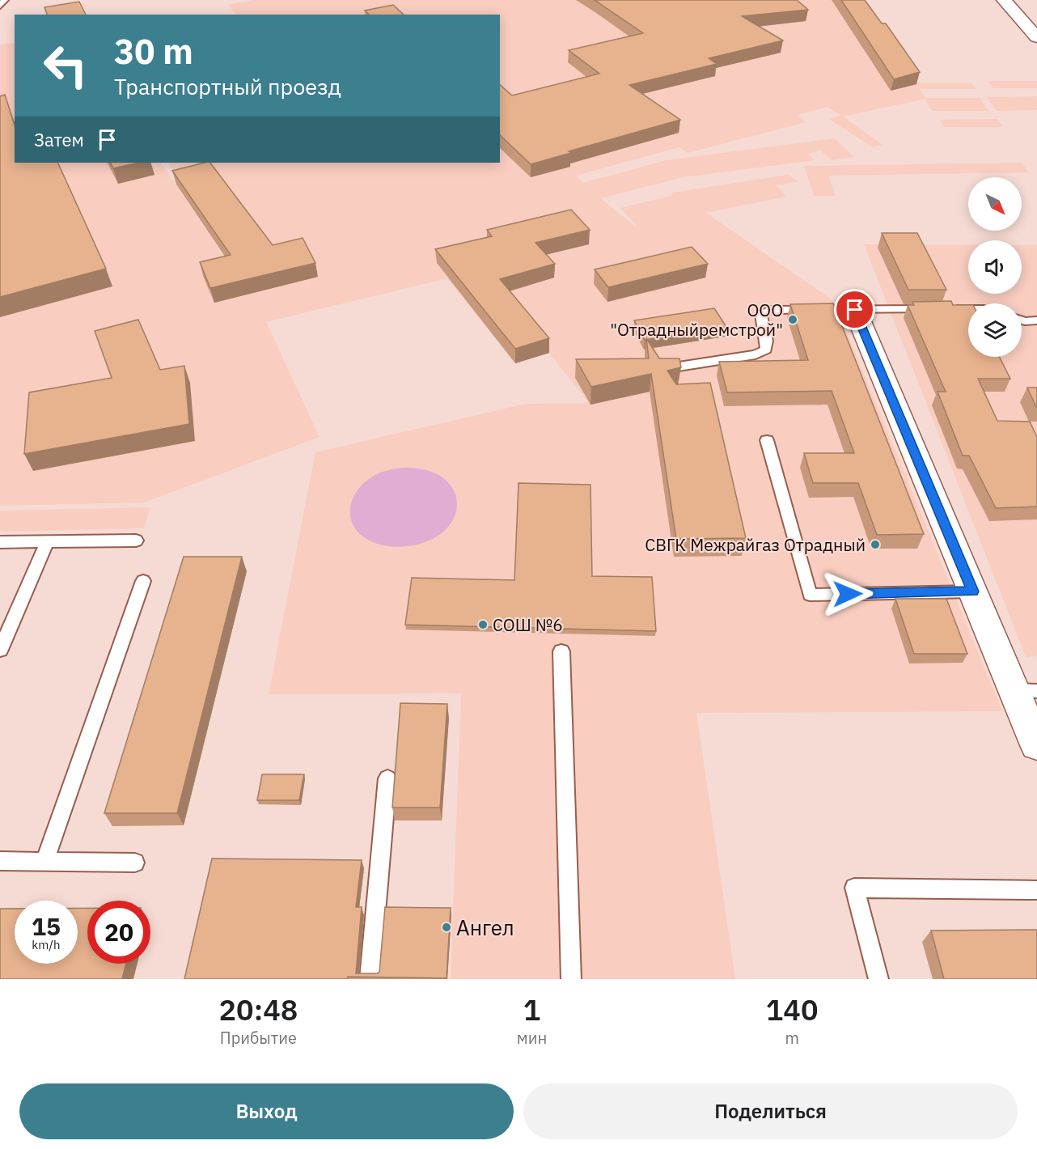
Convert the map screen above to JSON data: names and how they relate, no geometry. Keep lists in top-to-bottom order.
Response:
{
  "places": [
    "ООО \"Отрадныйремстрой\"",
    "СВГК Межрайгаз Отрадный",
    "СОШ №6",
    "Ангел"
  ],
  "north": "bottom right",
  "page": {
    "turn": ["30 m", "Транспортный проезд"],
    "then": "Затем",
    "speed": "15 km/h",
    "limit": "20",
    "eta": [
      "20:48",
      "Прибытие",
      "1",
      "мин",
      "140",
      "m"
    ],
    "buttons": ["Выход", "Поделиться"]
  }
}
